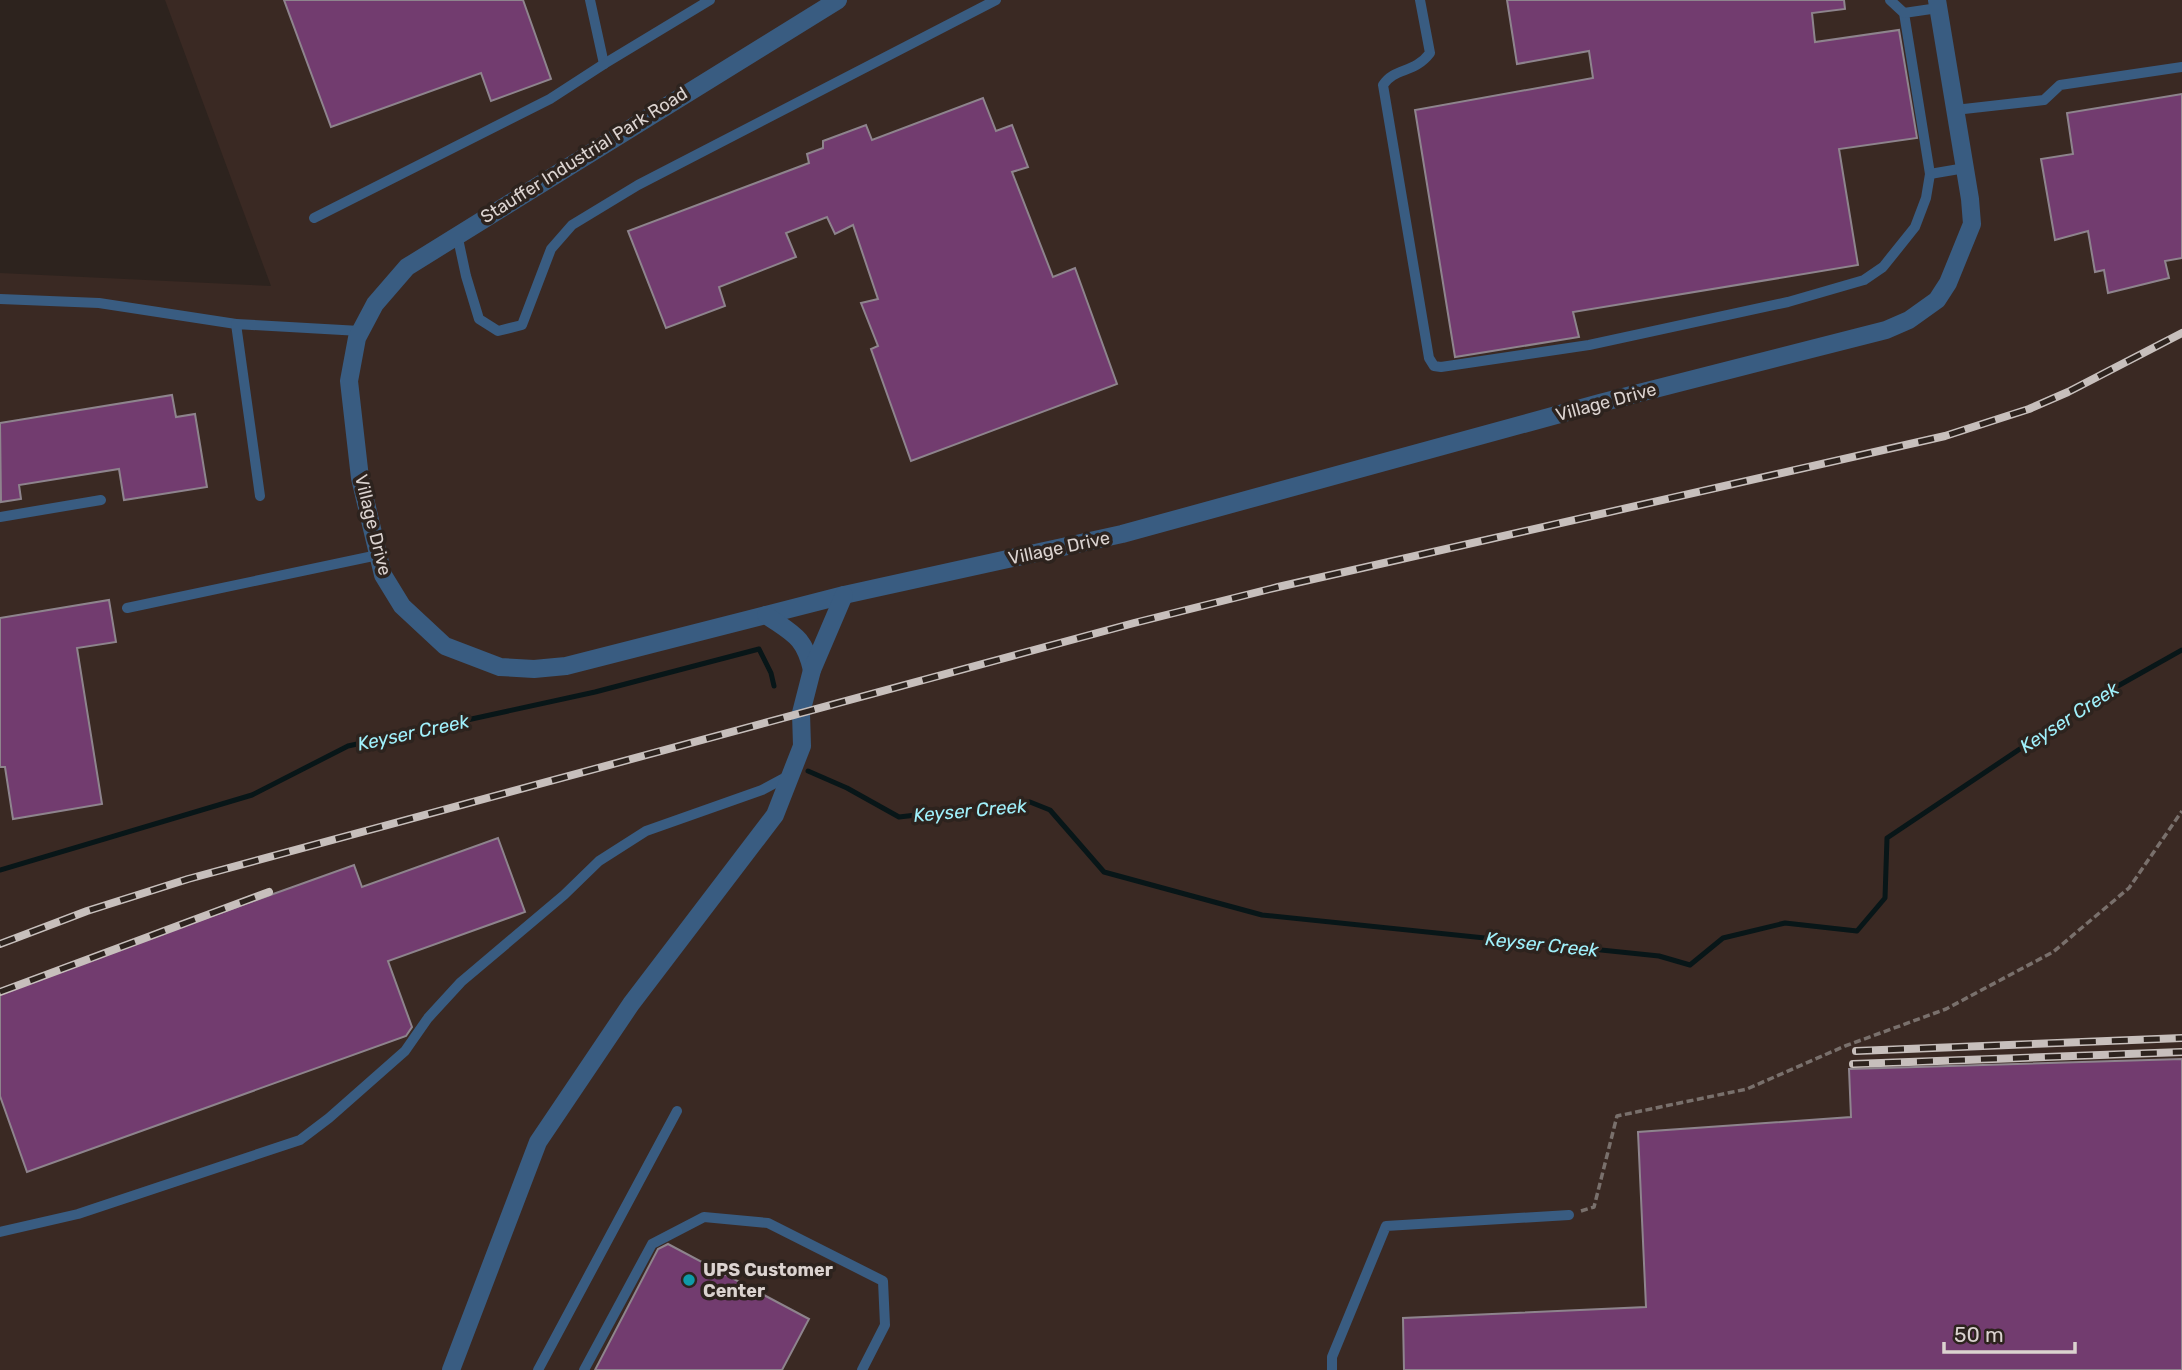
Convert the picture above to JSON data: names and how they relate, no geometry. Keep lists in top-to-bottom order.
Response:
{
  "streets": {
    "street": ["Stauffer Industrial Park Road", "Village Drive"]
  },
  "crossings": [
    ["Stauffer Industrial Park Road", "Village Drive"]
  ],
  "water": ["Keyser Creek"],
  "places": ["UPS Customer Center"],
  "scale_bar": "50 m"
}
